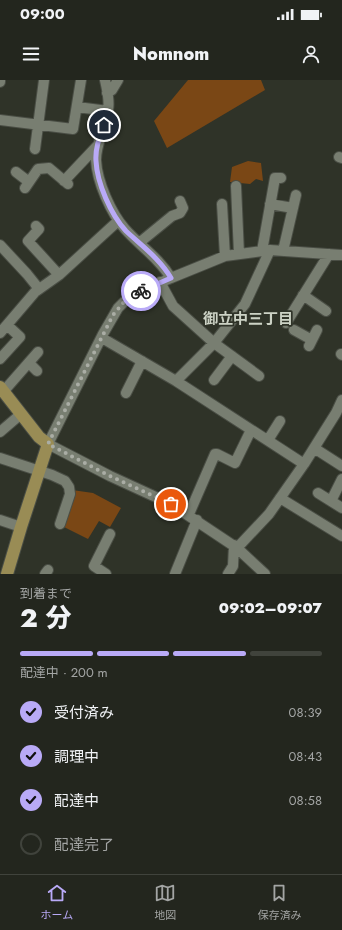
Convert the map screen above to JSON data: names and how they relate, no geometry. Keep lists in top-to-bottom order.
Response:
{
  "districts": ["御立中三丁目"],
  "page": {
    "status": "09:00",
    "header": "Nomnom",
    "heading": ["2 分", "到着まで", "09:02–09:07"],
    "bar": "配達中 · 200 m",
    "list": [
      ["受付済み", "08:39"],
      ["調理中", "08:43"],
      ["配達中", "08:58"],
      "配達完了"
    ],
    "tabs": ["ホーム", "地図", "保存済み"]
  }
}
